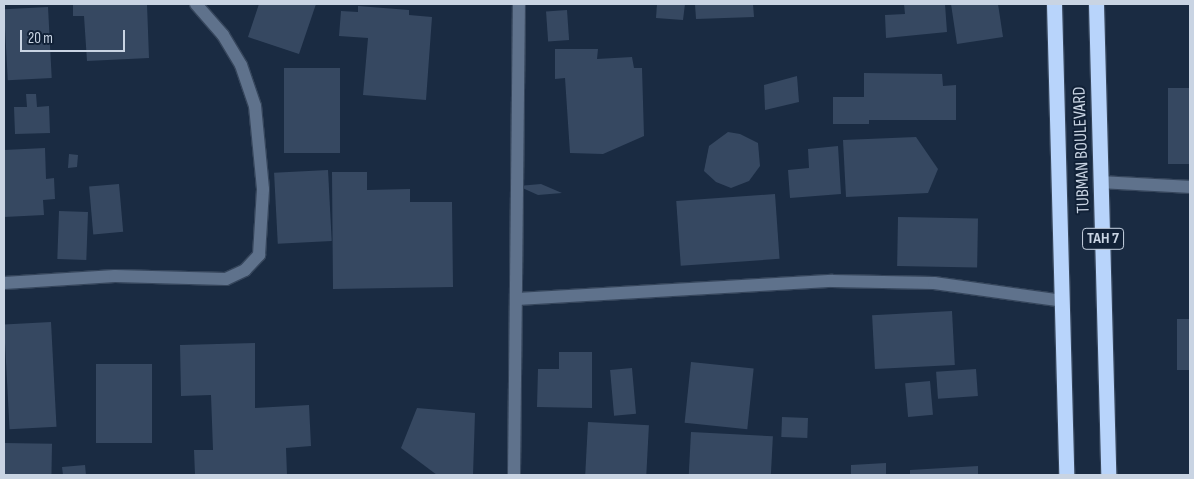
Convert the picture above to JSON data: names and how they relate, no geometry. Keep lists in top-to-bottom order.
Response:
{
  "streets": {
    "highway": ["TUBMAN BOULEVARD", "TAH 7"]
  },
  "scale_bar": "20 m"
}
